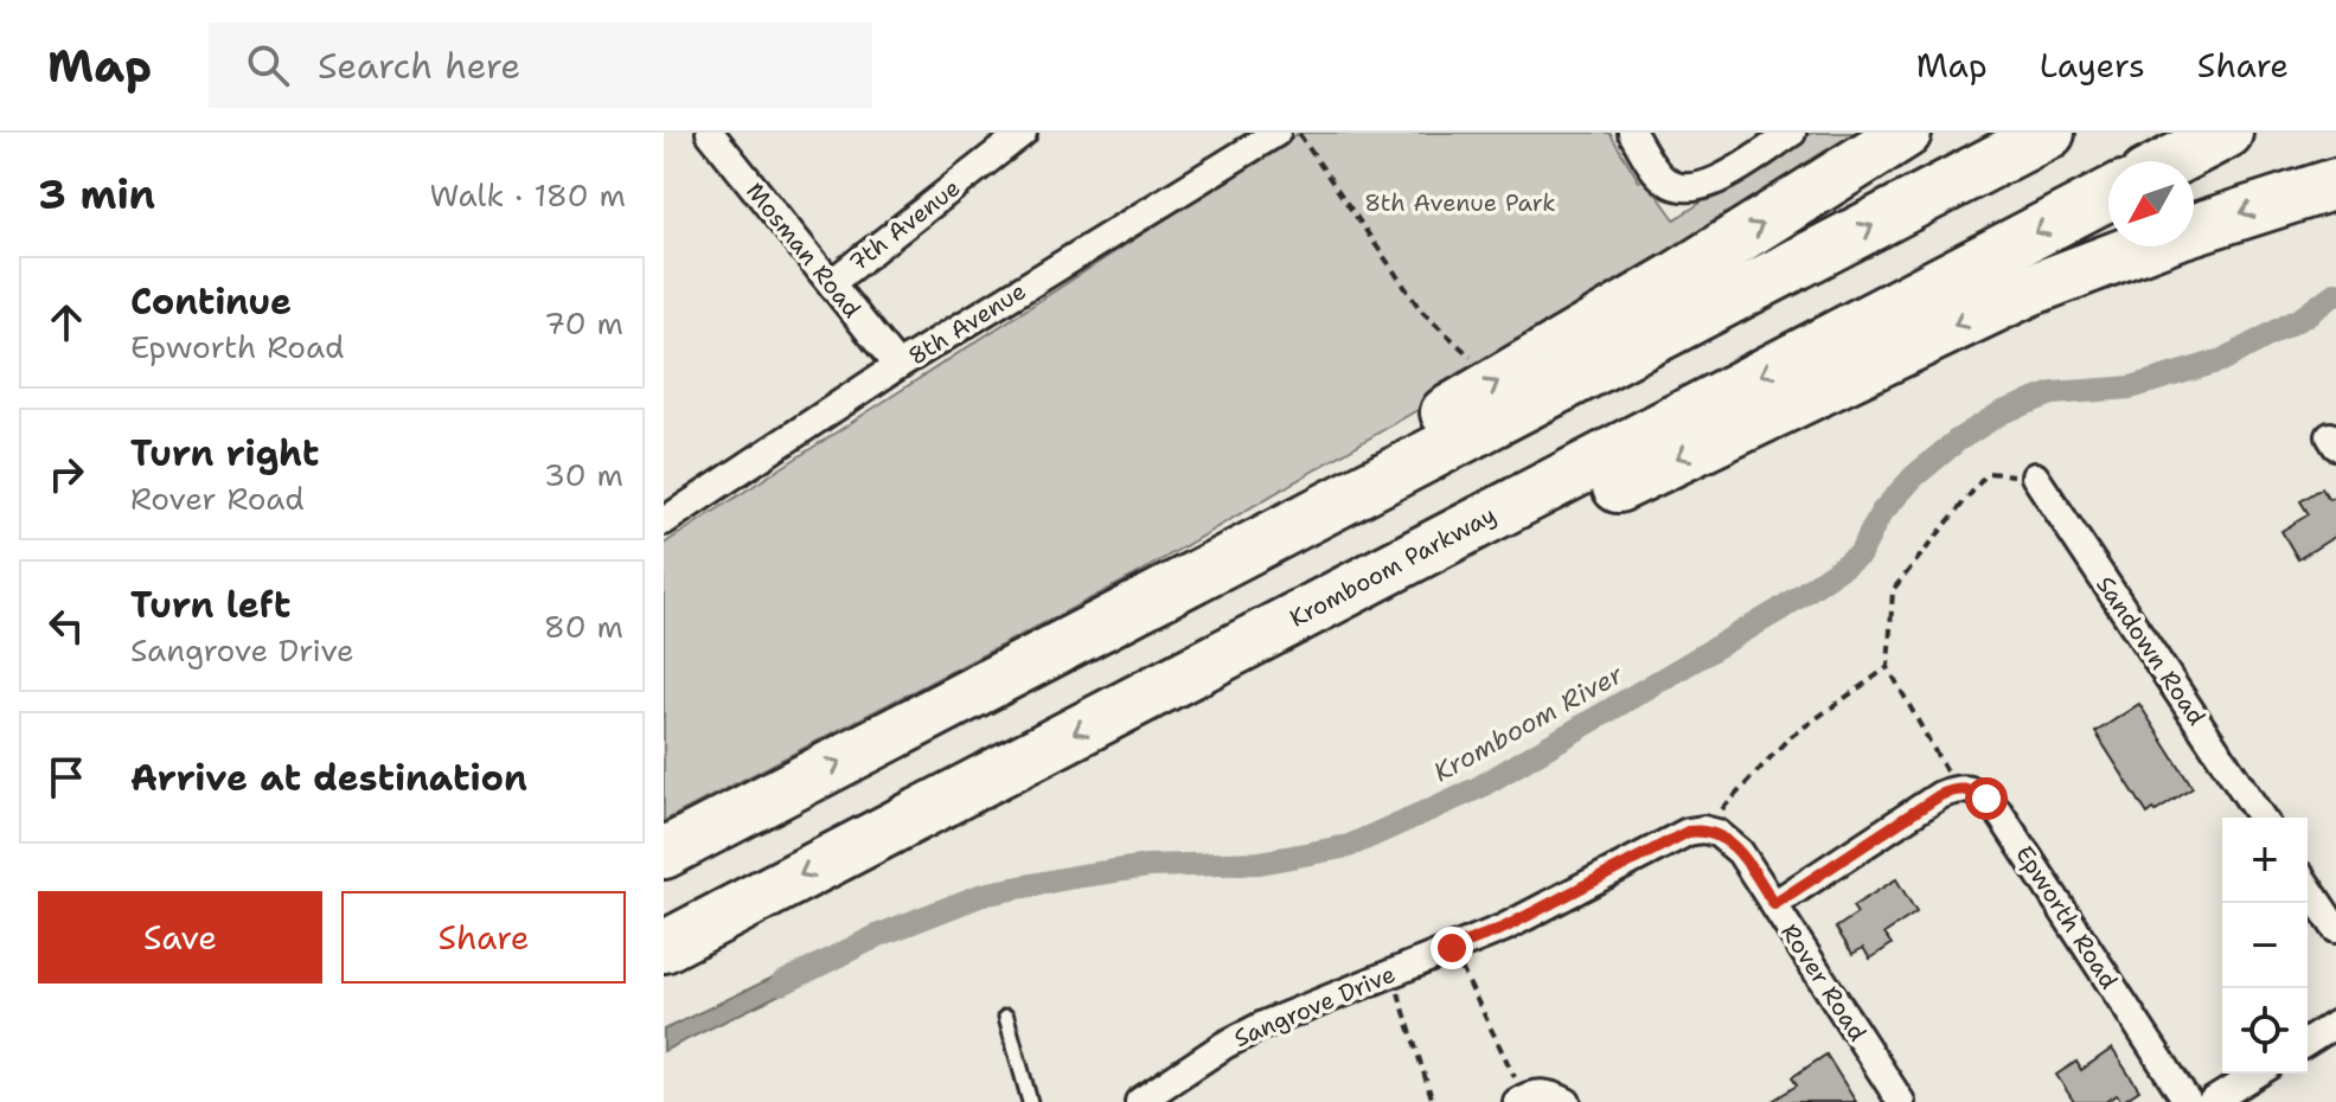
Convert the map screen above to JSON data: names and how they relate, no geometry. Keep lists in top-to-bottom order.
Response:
{
  "streets": {
    "highway": ["Kromboom Parkway"],
    "street": [
      "7th Avenue",
      "Mosman Road",
      "8th Avenue",
      "Sandown Road",
      "Epworth Road",
      "Rover Road",
      "Sangrove Drive"
    ]
  },
  "crossings": [
    ["7th Avenue", "Mosman Road"],
    ["Mosman Road", "8th Avenue"],
    ["Rover Road", "Sangrove Drive"]
  ],
  "water": ["Kromboom River"],
  "parks": ["8th Avenue Park"],
  "north": "bottom left",
  "page": {
    "header": "Map",
    "search": "Search here",
    "nav": ["Map", "Layers", "Share"],
    "heading": ["3 min", "Walk · 180 m"],
    "list": [
      ["Continue", "Epworth Road", "70 m"],
      ["Turn right", "Rover Road", "30 m"],
      ["Turn left", "Sangrove Drive", "80 m"],
      "Arrive at destination"
    ],
    "map_buttons": ["+", "−"],
    "buttons": ["Save", "Share"]
  }
}
